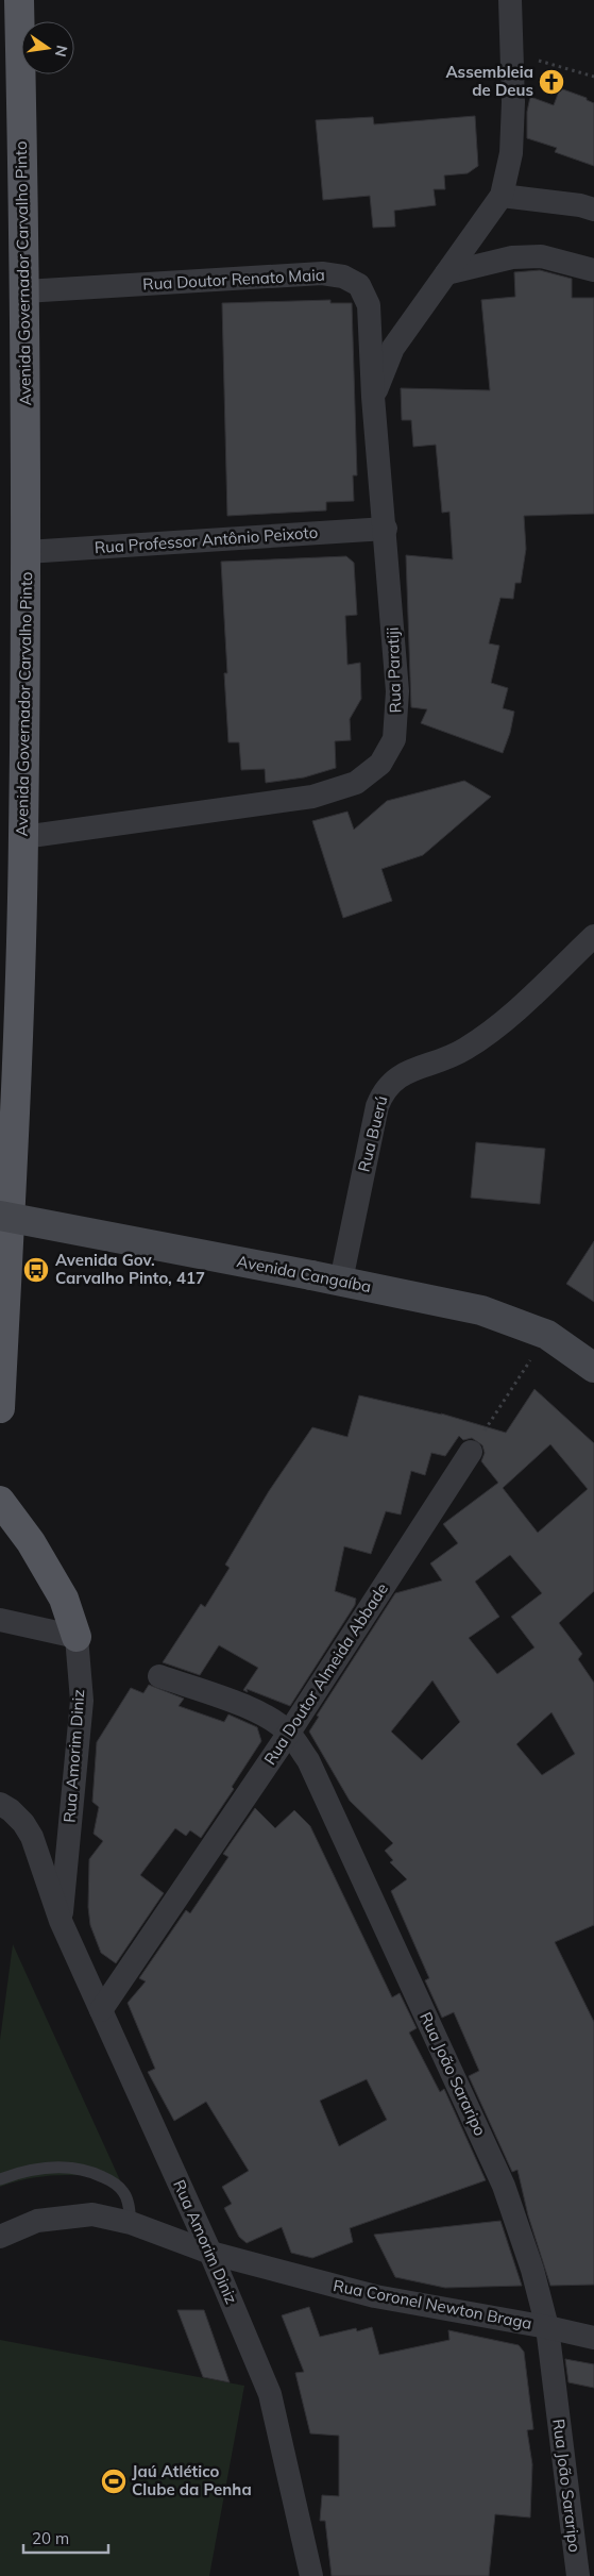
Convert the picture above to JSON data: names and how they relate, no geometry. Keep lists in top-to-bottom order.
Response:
{
  "streets": {
    "main road": ["Avenida Governador Carvalho Pinto", "Avenida Cangaíba"],
    "street": [
      "Rua Doutor Renato Maia",
      "Rua Professor Antônio Peixoto",
      "Rua Paratiji",
      "Rua Buerú",
      "Rua Doutor Almeida Abbade",
      "Rua Amorim Diniz",
      "Rua João Sararipo",
      "Rua Coronel Newton Braga"
    ]
  },
  "crossings": [
    ["Avenida Governador Carvalho Pinto", "Rua Doutor Renato Maia"],
    ["Avenida Governador Carvalho Pinto", "Rua Professor Antônio Peixoto"],
    ["Avenida Governador Carvalho Pinto", "Rua Paratiji"],
    ["Rua Doutor Renato Maia", "Rua Paratiji"],
    ["Rua Professor Antônio Peixoto", "Rua Paratiji"],
    ["Rua Buerú", "Avenida Cangaíba"],
    ["Rua Doutor Almeida Abbade", "Rua Amorim Diniz"],
    ["Rua Doutor Almeida Abbade", "Rua João Sararipo"],
    ["Rua Amorim Diniz", "Rua Coronel Newton Braga"],
    ["Rua João Sararipo", "Rua Coronel Newton Braga"]
  ],
  "places": {
    "church": ["Assembleia de Deus"],
    "bus stop": ["Avenida Gov. Carvalho Pinto, 417"],
    "sports": ["Jaú Atlético Clube da Penha"]
  },
  "scale_bar": "20 m",
  "north": "right"
}
